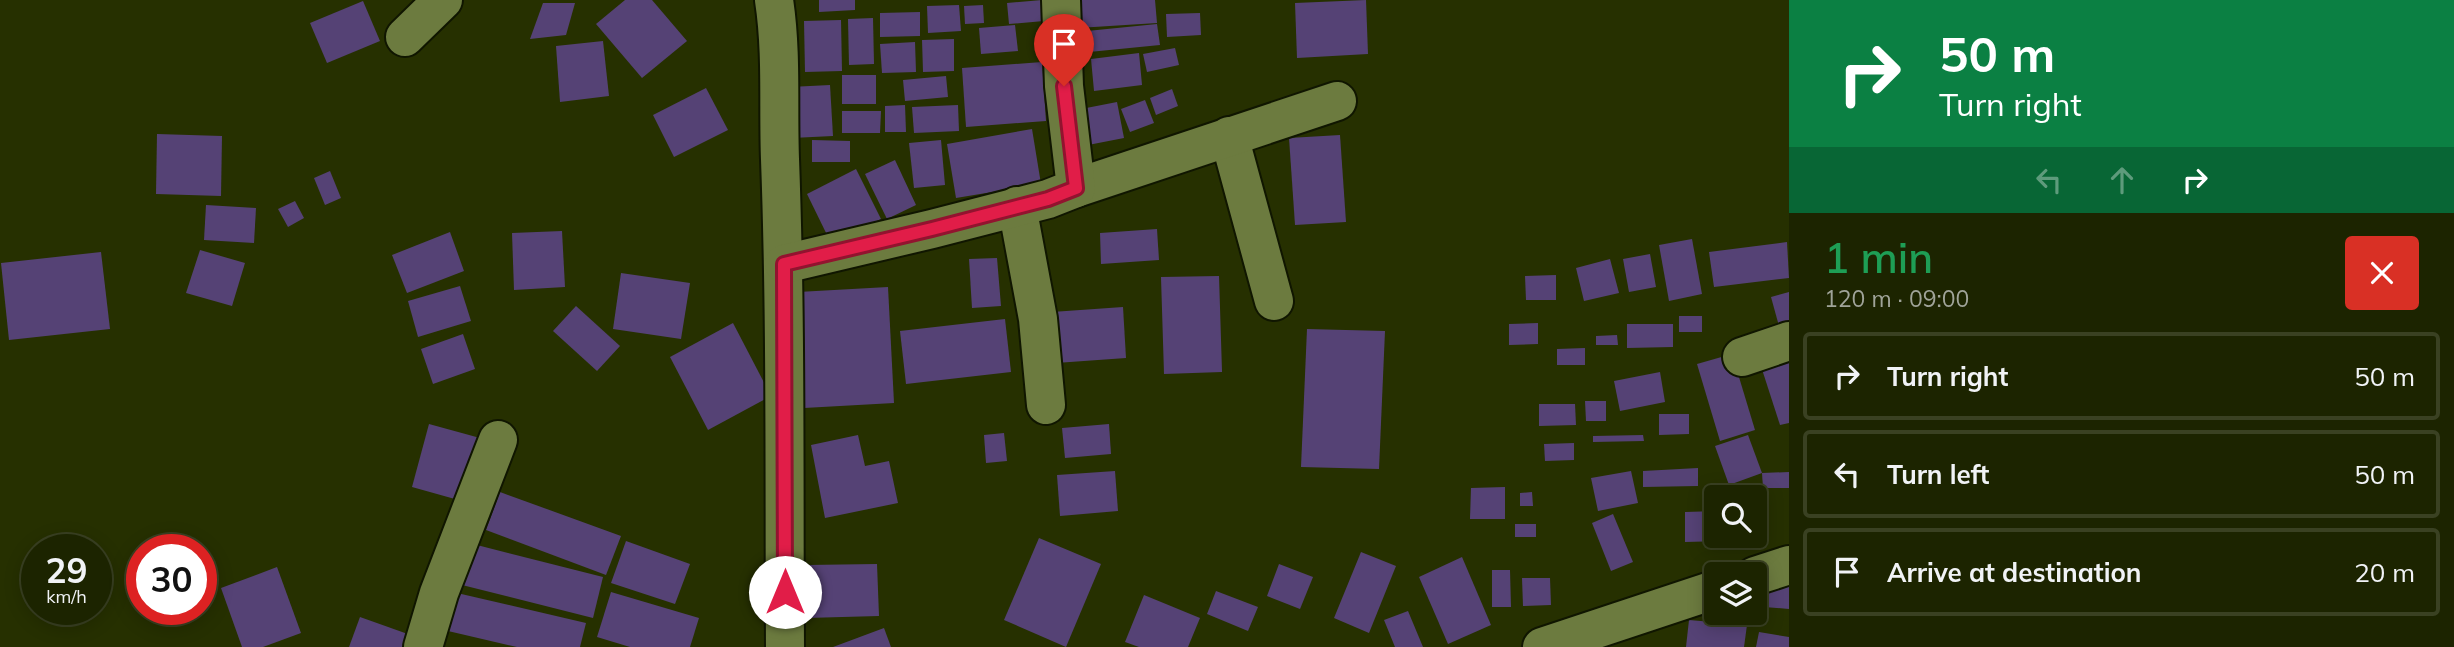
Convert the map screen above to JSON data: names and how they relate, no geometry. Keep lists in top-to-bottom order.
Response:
{
  "page": {
    "turn": ["50 m", "Turn right"],
    "heading": ["1 min", "120 m · 09:00"],
    "list": [
      {
        "name": "Turn right",
        "value": "50 m"
      },
      {
        "name": "Turn left",
        "value": "50 m"
      },
      {
        "name": "Arrive at destination",
        "value": "20 m"
      }
    ],
    "speed": "29 km/h",
    "limit": "30"
  }
}
